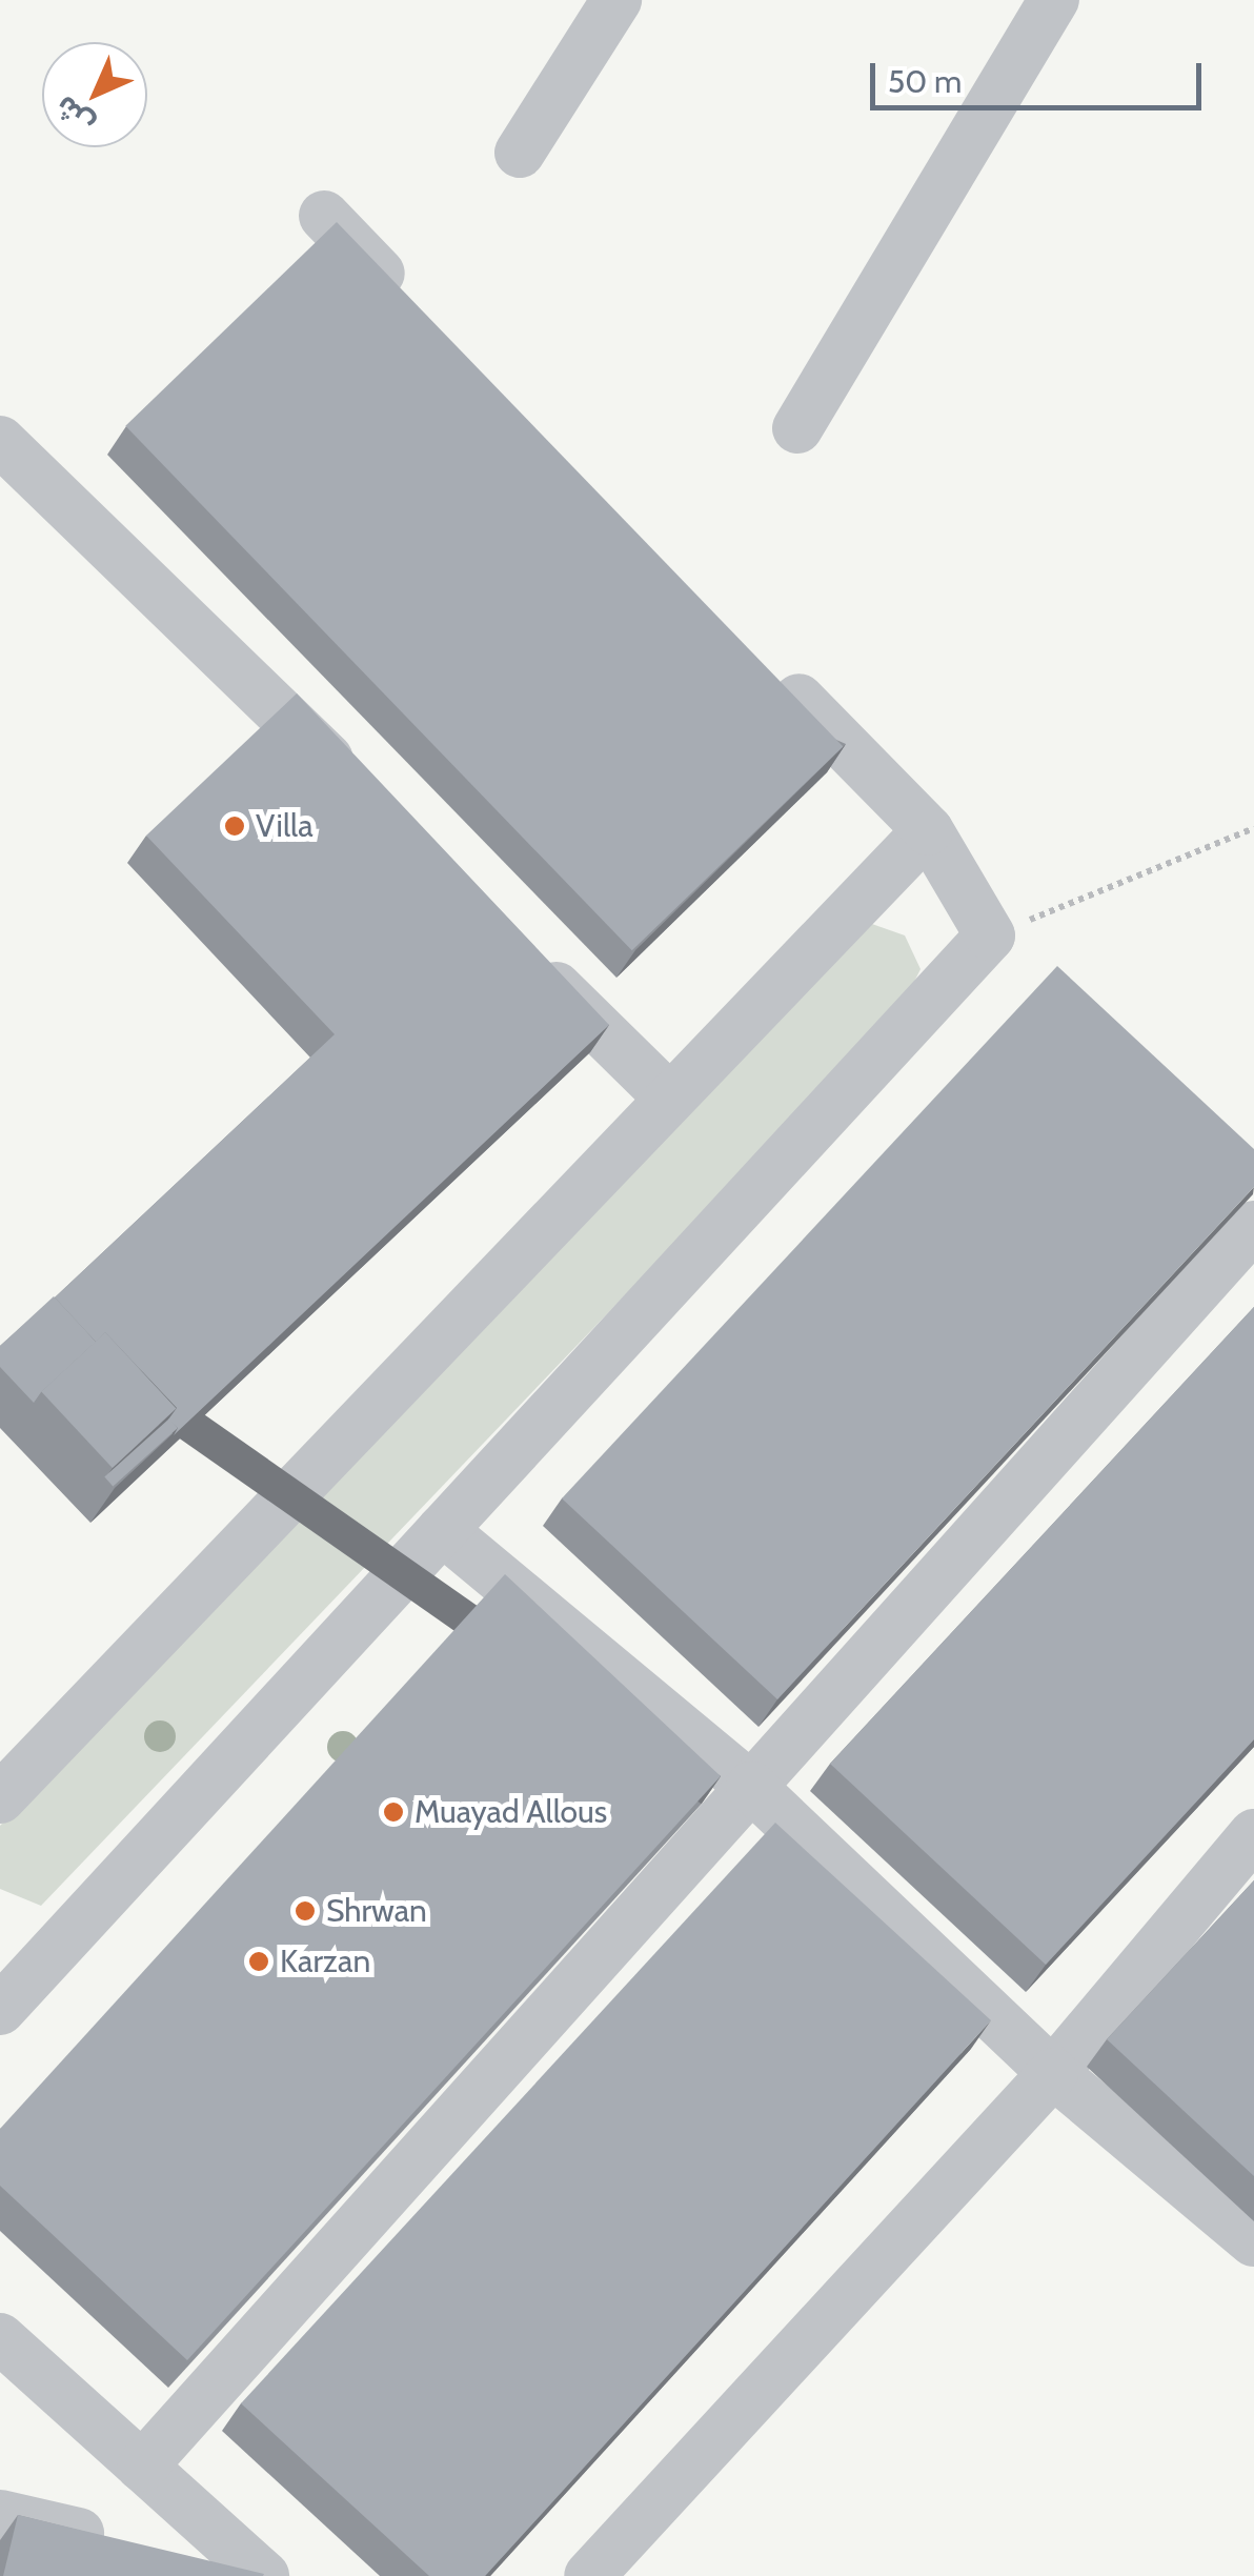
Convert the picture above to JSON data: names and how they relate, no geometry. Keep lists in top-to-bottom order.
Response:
{
  "places": [
    "Villa",
    "Muayad Allous",
    "Shrwan",
    "Karzan"
  ],
  "scale_bar": "50 m",
  "north": "bottom left"
}
